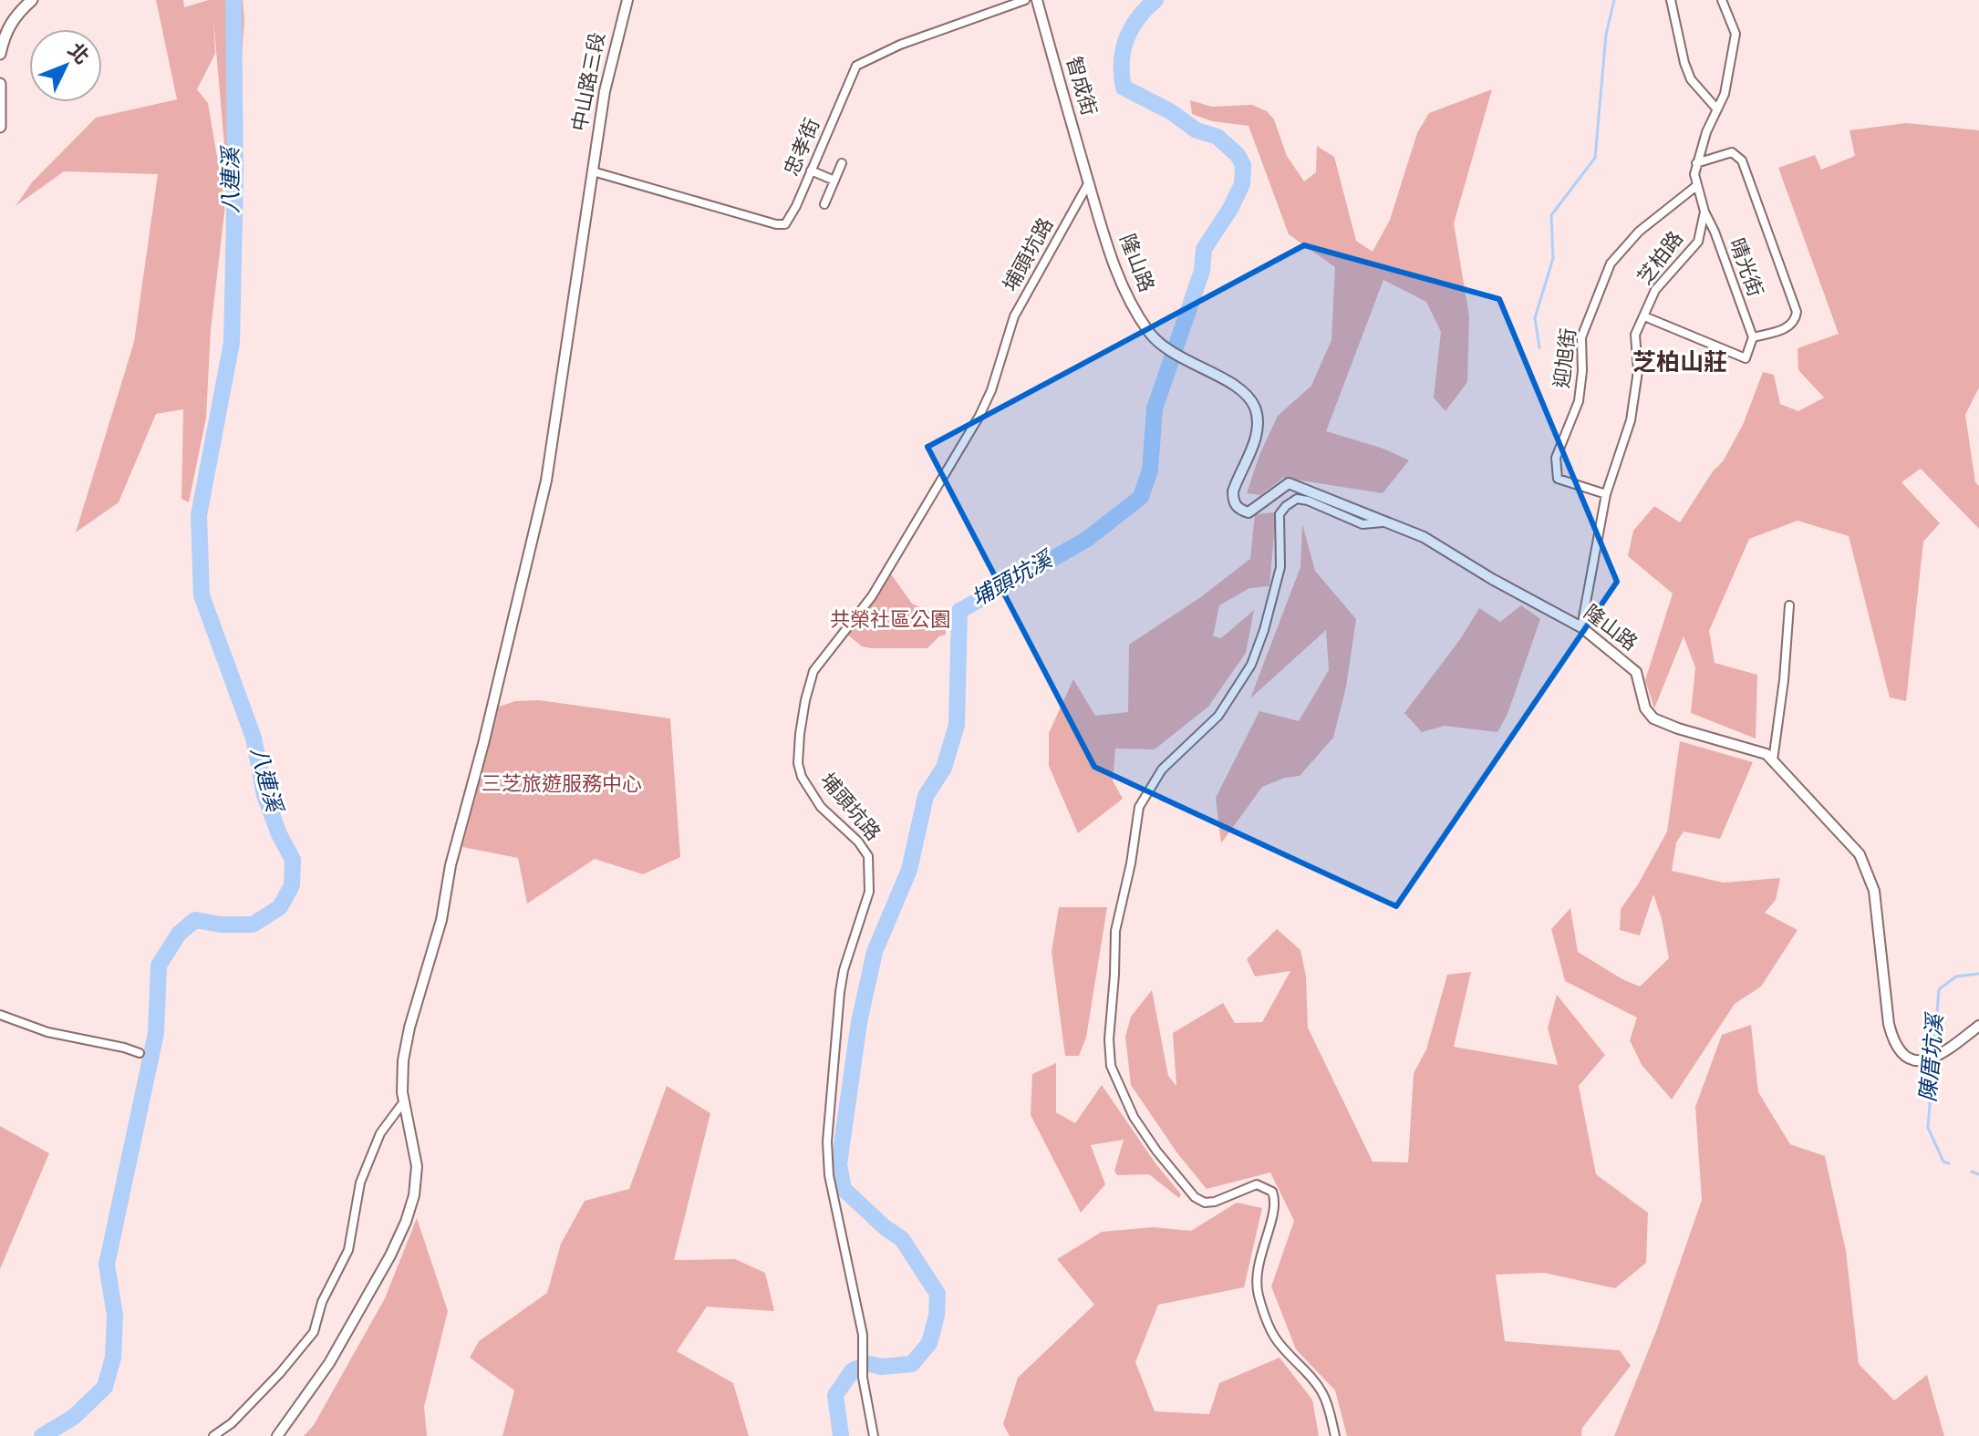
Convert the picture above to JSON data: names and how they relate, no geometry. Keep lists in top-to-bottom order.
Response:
{
  "streets": {
    "street": [
      "中山路三段",
      "智成街",
      "忠孝街",
      "埔頭坑路",
      "芝柏路",
      "隆山路",
      "晴光街",
      "迎旭街"
    ]
  },
  "crossings": [
    ["中山路三段", "忠孝街"],
    ["智成街", "埔頭坑路"],
    ["智成街", "隆山路"],
    ["埔頭坑路", "隆山路"],
    ["芝柏路", "隆山路"],
    ["芝柏路", "晴光街"],
    ["芝柏路", "迎旭街"]
  ],
  "districts": ["芝柏山莊"],
  "water": ["八連溪", "埔頭坑溪", "陳厝坑溪"],
  "parks": ["共榮社區公園", "三芝旅遊服務中心"],
  "north": "top right"
}
